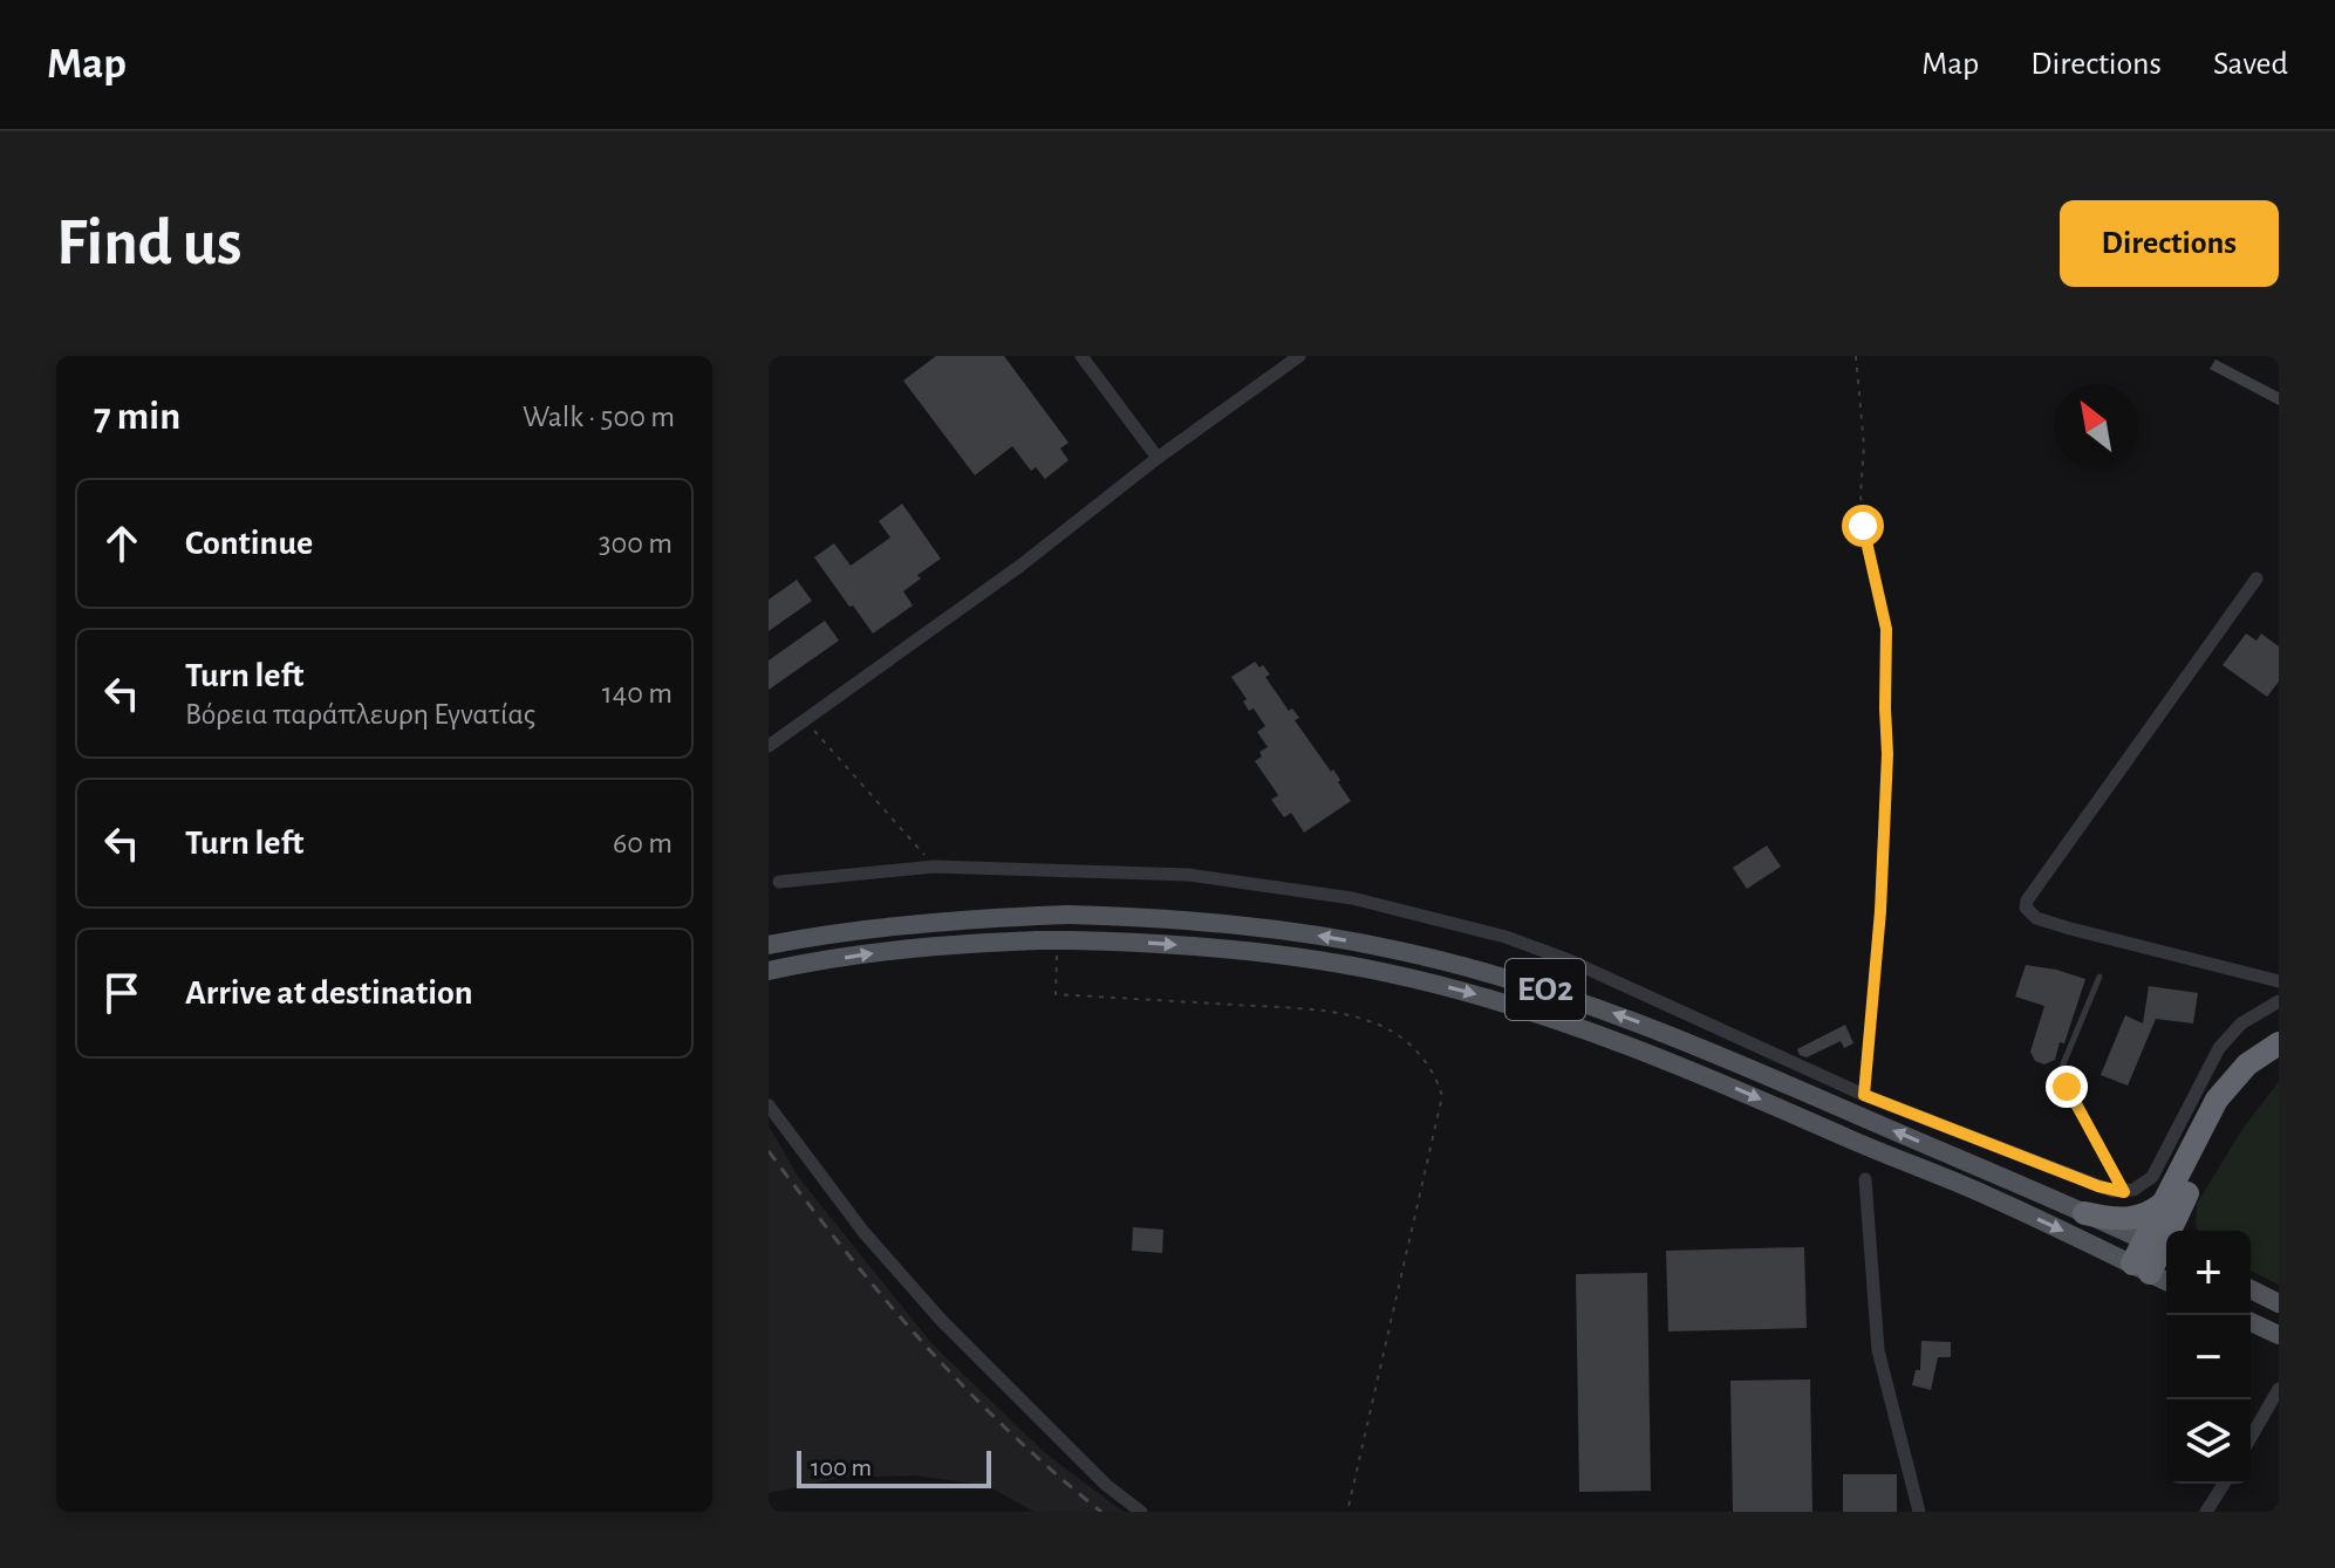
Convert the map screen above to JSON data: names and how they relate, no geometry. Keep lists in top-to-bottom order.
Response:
{
  "streets": {
    "main road": ["ΕΟ2"]
  },
  "scale_bar": "100 m",
  "north": "top left",
  "page": {
    "header": "Map",
    "nav": ["Map", "Directions", "Saved"],
    "buttons": "Directions",
    "title": "Find us",
    "heading": ["7 min", "Walk · 500 m"],
    "list": [
      ["Continue", "300 m"],
      ["Turn left", "Βόρεια παράπλευρη Εγνατίας", "140 m"],
      ["Turn left", "60 m"],
      "Arrive at destination"
    ],
    "map_buttons": ["+", "−"],
    "scale": "100 m"
  }
}
